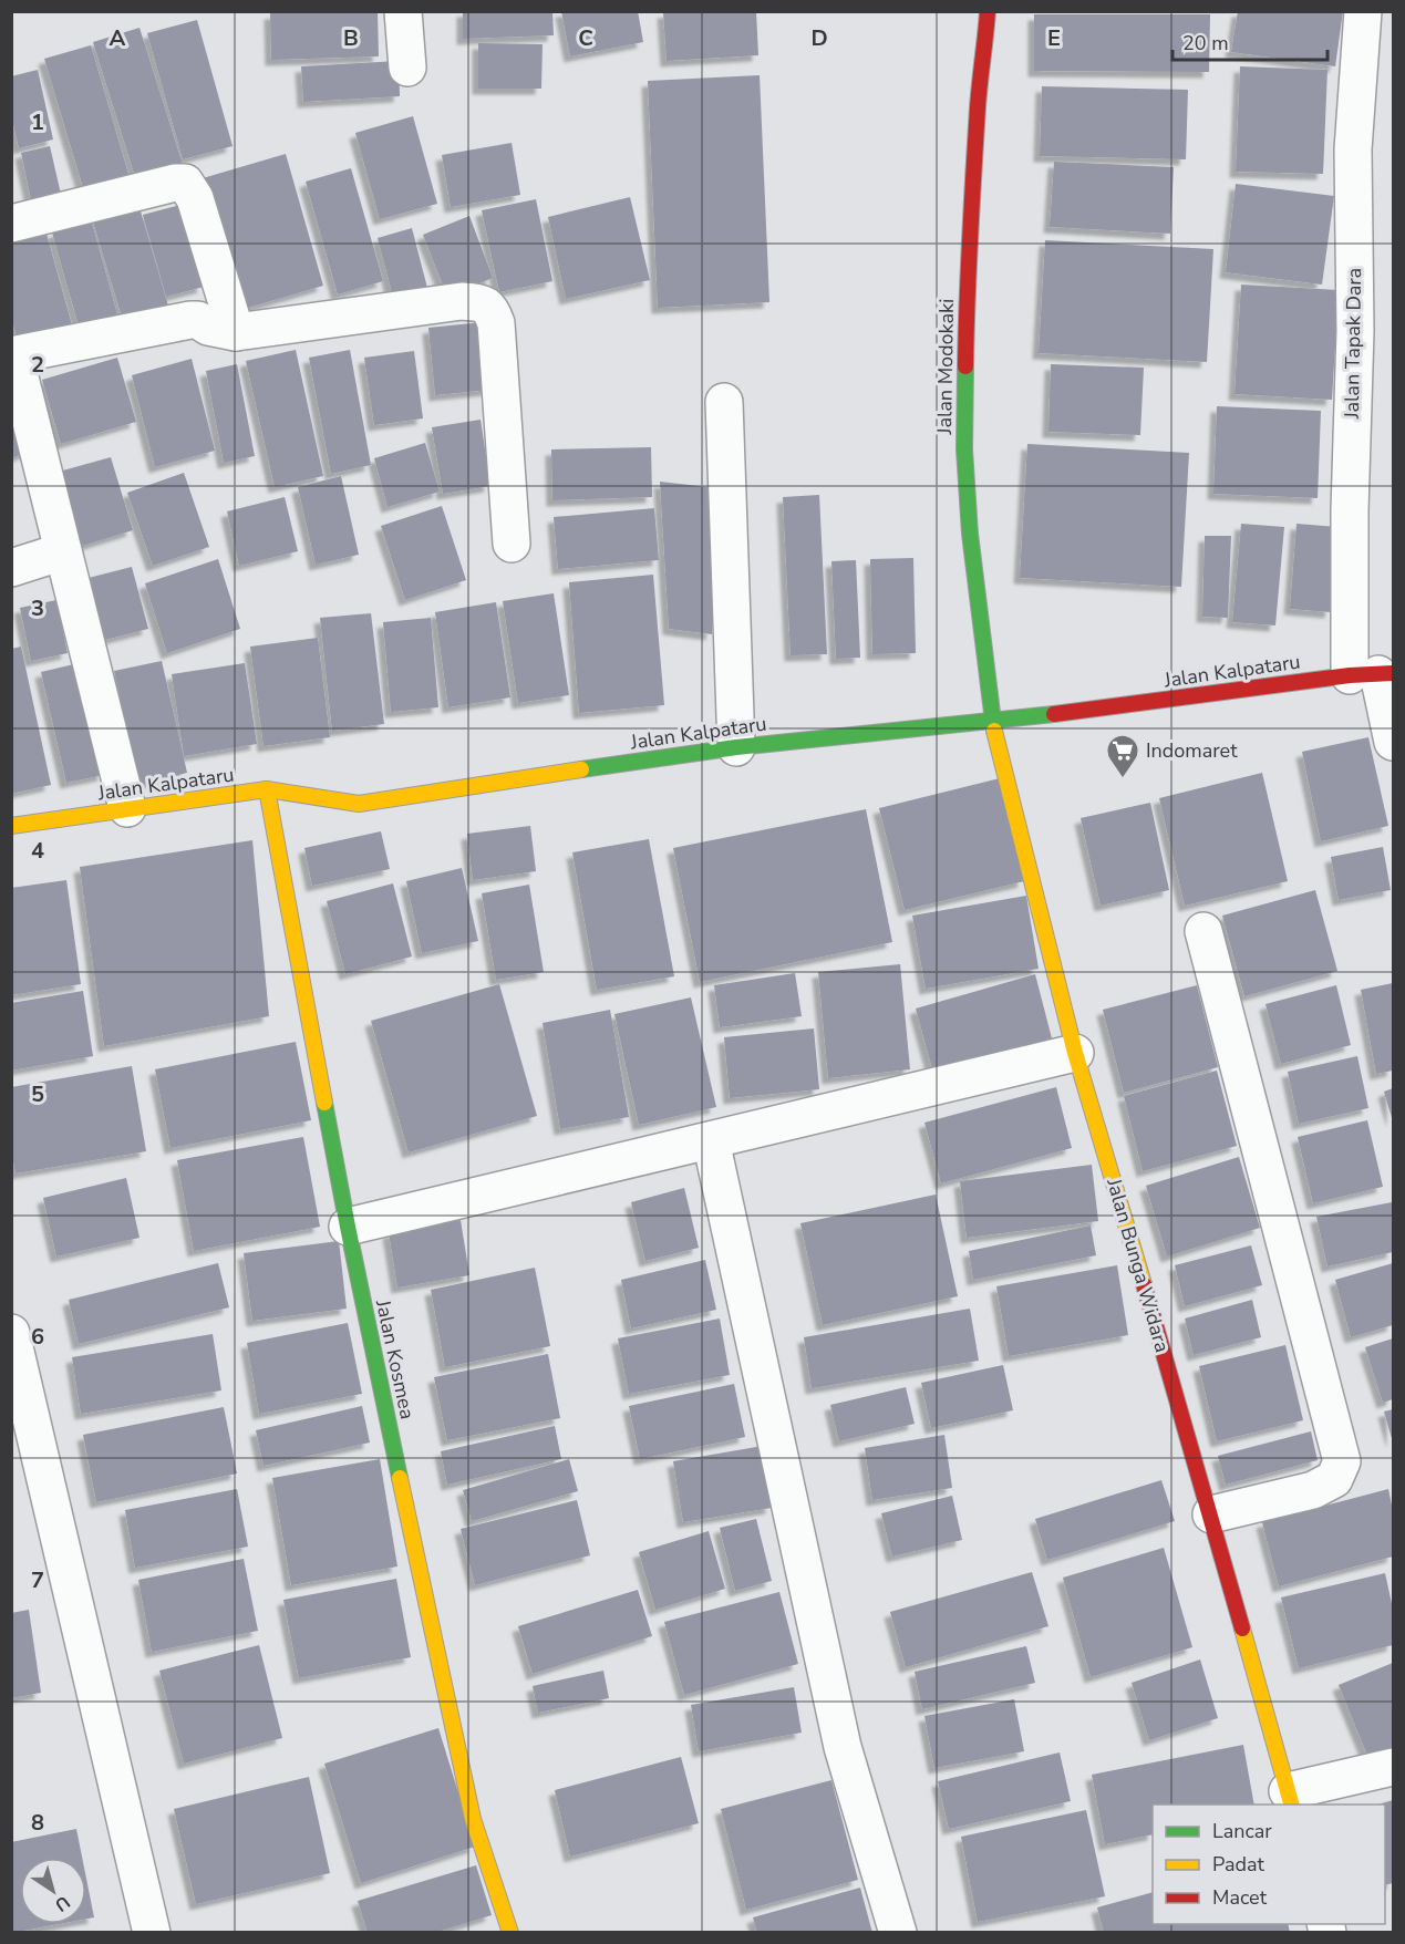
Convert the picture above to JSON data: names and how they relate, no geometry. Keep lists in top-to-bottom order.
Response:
{
  "streets": {
    "street": [
      "Jalan Tapak Dara",
      "Jalan Modokaki",
      "Jalan Kalpataru",
      "Jalan Bunga Widara",
      "Jalan Kosmea"
    ]
  },
  "crossings": [
    ["Jalan Tapak Dara", "Jalan Kalpataru"],
    ["Jalan Modokaki", "Jalan Kalpataru"],
    ["Jalan Modokaki", "Jalan Bunga Widara"],
    ["Jalan Kalpataru", "Jalan Bunga Widara"],
    ["Jalan Kalpataru", "Jalan Kosmea"]
  ],
  "places": {
    "supermarket": ["Indomaret"]
  },
  "legend": ["Lancar", "Padat", "Macet"],
  "scale_bar": "20 m",
  "north": "bottom right",
  "grid": {
    "columns": [
      "A",
      "B",
      "C",
      "D",
      "E"
    ],
    "rows": [
      "1",
      "2",
      "3",
      "4",
      "5",
      "6",
      "7",
      "8"
    ]
  }
}
